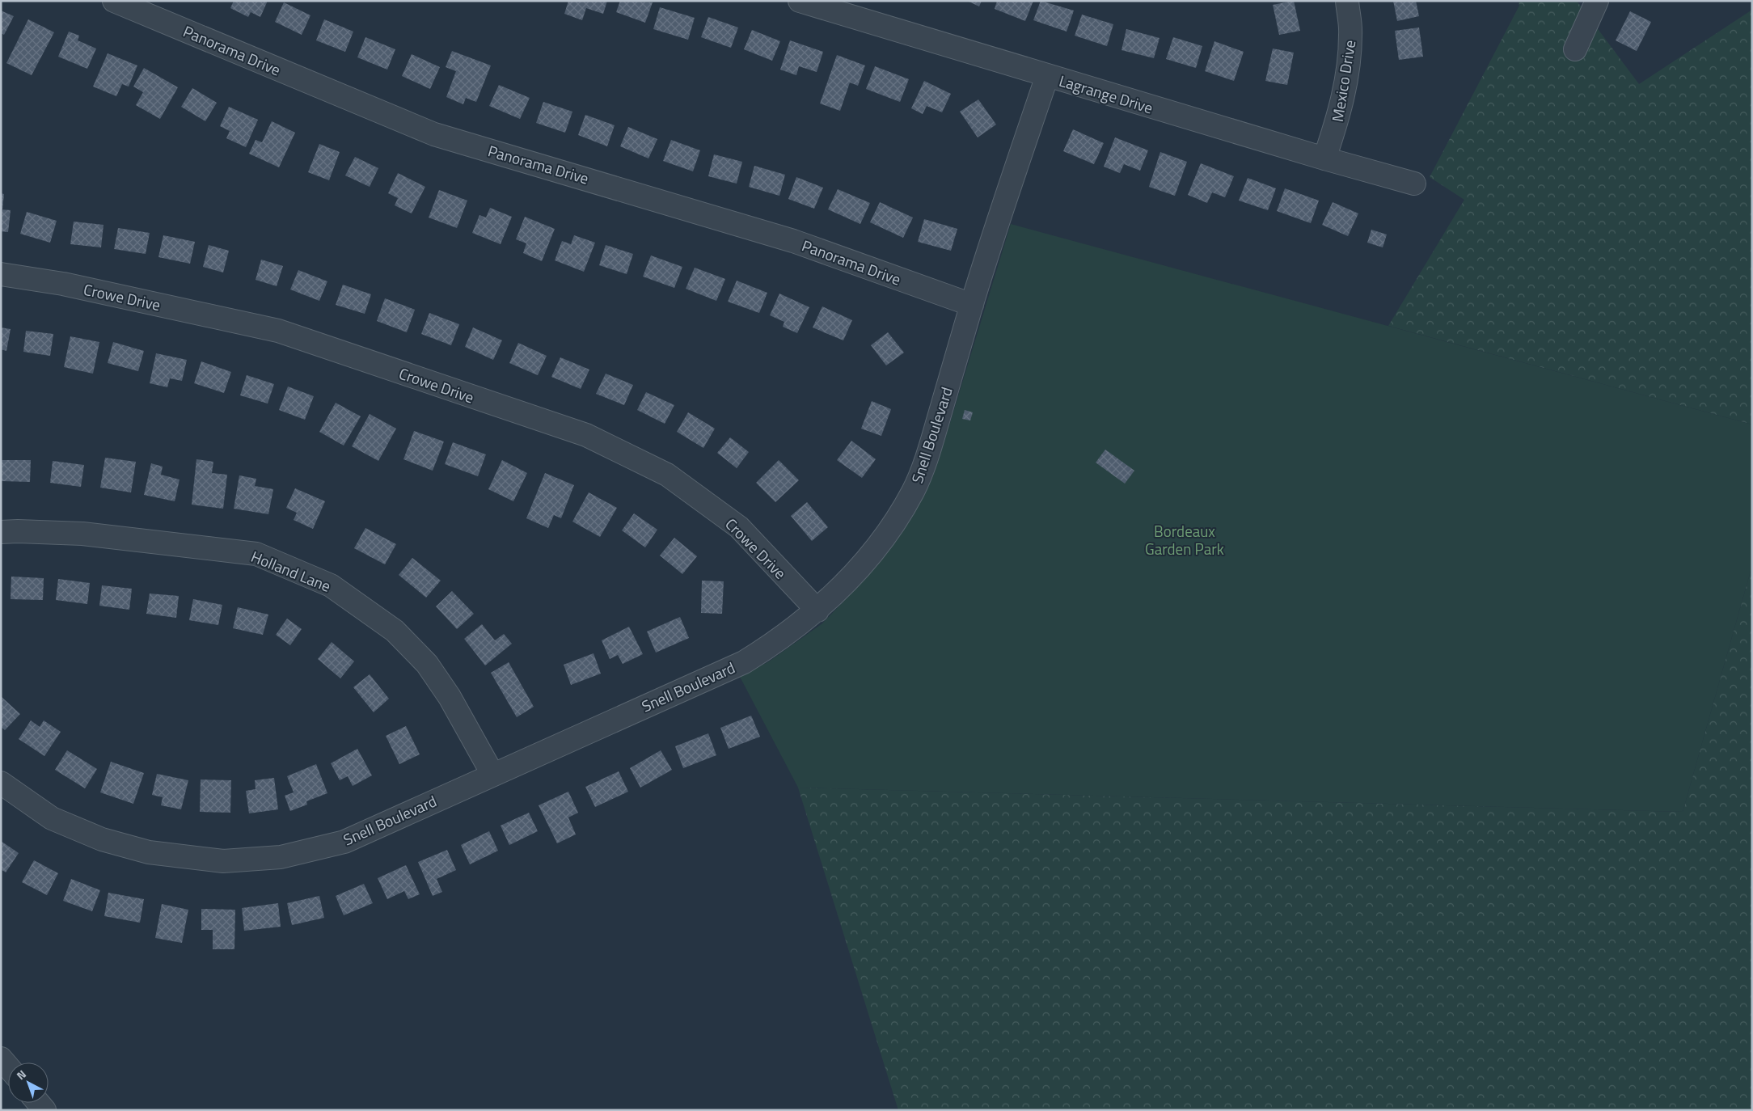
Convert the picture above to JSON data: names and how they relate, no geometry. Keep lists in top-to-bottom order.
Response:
{
  "streets": {
    "street": [
      "Panorama Drive",
      "Mexico Drive",
      "Lagrange Drive",
      "Crowe Drive",
      "Snell Boulevard",
      "Holland Lane"
    ]
  },
  "crossings": [
    ["Panorama Drive", "Snell Boulevard"],
    ["Mexico Drive", "Lagrange Drive"],
    ["Lagrange Drive", "Snell Boulevard"],
    ["Crowe Drive", "Snell Boulevard"],
    ["Snell Boulevard", "Holland Lane"]
  ],
  "parks": ["Bordeaux Garden Park"],
  "north": "top left"
}
